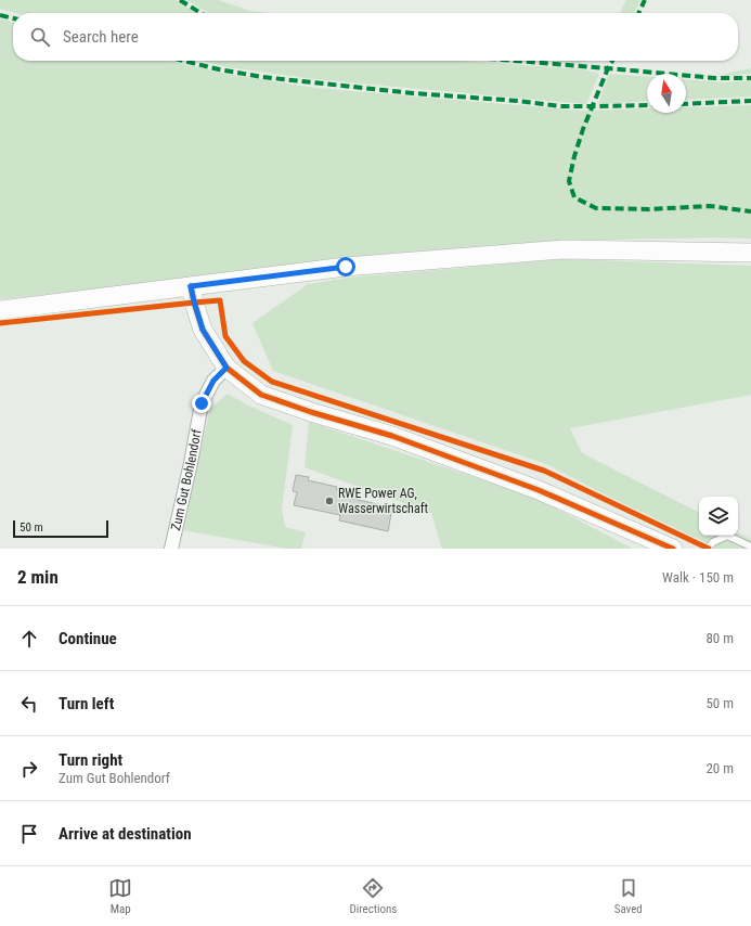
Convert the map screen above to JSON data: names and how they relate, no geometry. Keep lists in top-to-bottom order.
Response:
{
  "streets": {
    "street": ["Zum Gut Bohlendorf"]
  },
  "places": ["RWE Power AG, Wasserwirtschaft"],
  "scale_bar": "50 m",
  "north": "top",
  "page": {
    "search": "Search here",
    "scale": "50 m",
    "heading": ["2 min", "Walk · 150 m"],
    "list": [
      ["Continue", "80 m"],
      ["Turn left", "50 m"],
      ["Turn right", "Zum Gut Bohlendorf", "20 m"],
      "Arrive at destination"
    ],
    "nav": ["Map", "Directions", "Saved"]
  }
}
